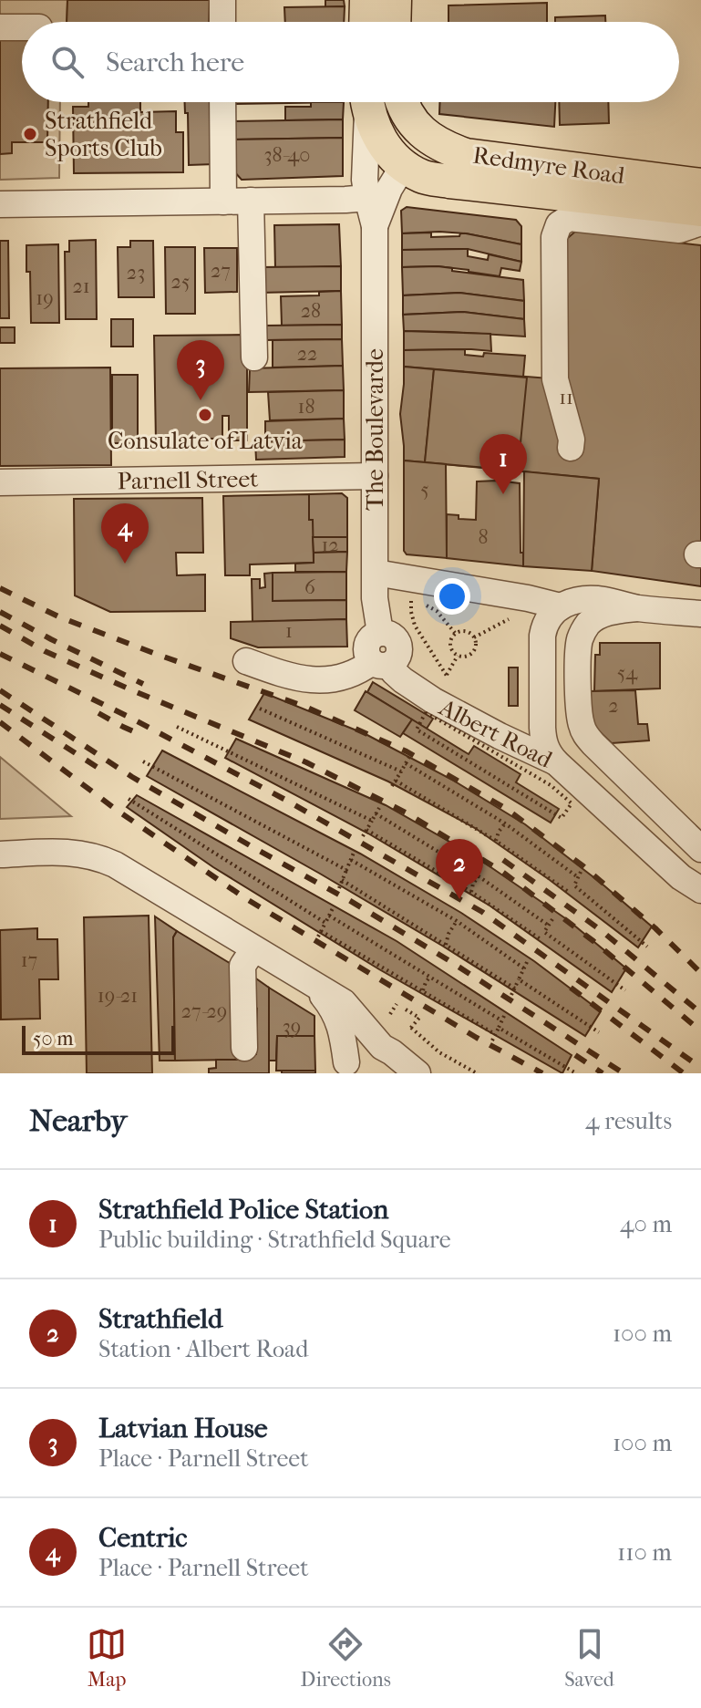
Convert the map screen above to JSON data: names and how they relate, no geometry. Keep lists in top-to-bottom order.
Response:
{
  "streets": {
    "main road": ["Redmyre Road"],
    "street": ["The Boulevarde", "Parnell Street", "Albert Road"]
  },
  "crossings": [
    ["Redmyre Road", "The Boulevarde"],
    ["The Boulevarde", "Parnell Street"],
    ["The Boulevarde", "Albert Road"]
  ],
  "places": ["Strathfield Sports Club", "Consulate of Latvia"],
  "house_numbers": [
    "38-40",
    "27",
    "23",
    "25",
    "21",
    "19",
    "28",
    "22",
    "11",
    "18",
    "5",
    "8",
    "12",
    "6",
    "1",
    "54",
    "2",
    "17",
    "19-21",
    "27-29",
    "39"
  ],
  "scale_bar": "50 m",
  "page": {
    "search": "Search here",
    "pins": [
      "3",
      "1",
      "4",
      "2"
    ],
    "scale": "50 m",
    "heading": ["Nearby", "4 results"],
    "list": [
      {
        "mark": "1",
        "name": "Strathfield Police Station",
        "note": "Public building · Strathfield Square",
        "value": "40 m"
      },
      {
        "mark": "2",
        "name": "Strathfield",
        "note": "Station · Albert Road",
        "value": "100 m"
      },
      {
        "mark": "3",
        "name": "Latvian House",
        "note": "Place · Parnell Street",
        "value": "100 m"
      },
      {
        "mark": "4",
        "name": "Centric",
        "note": "Place · Parnell Street",
        "value": "110 m"
      }
    ],
    "nav": ["Map", "Directions", "Saved"]
  }
}
